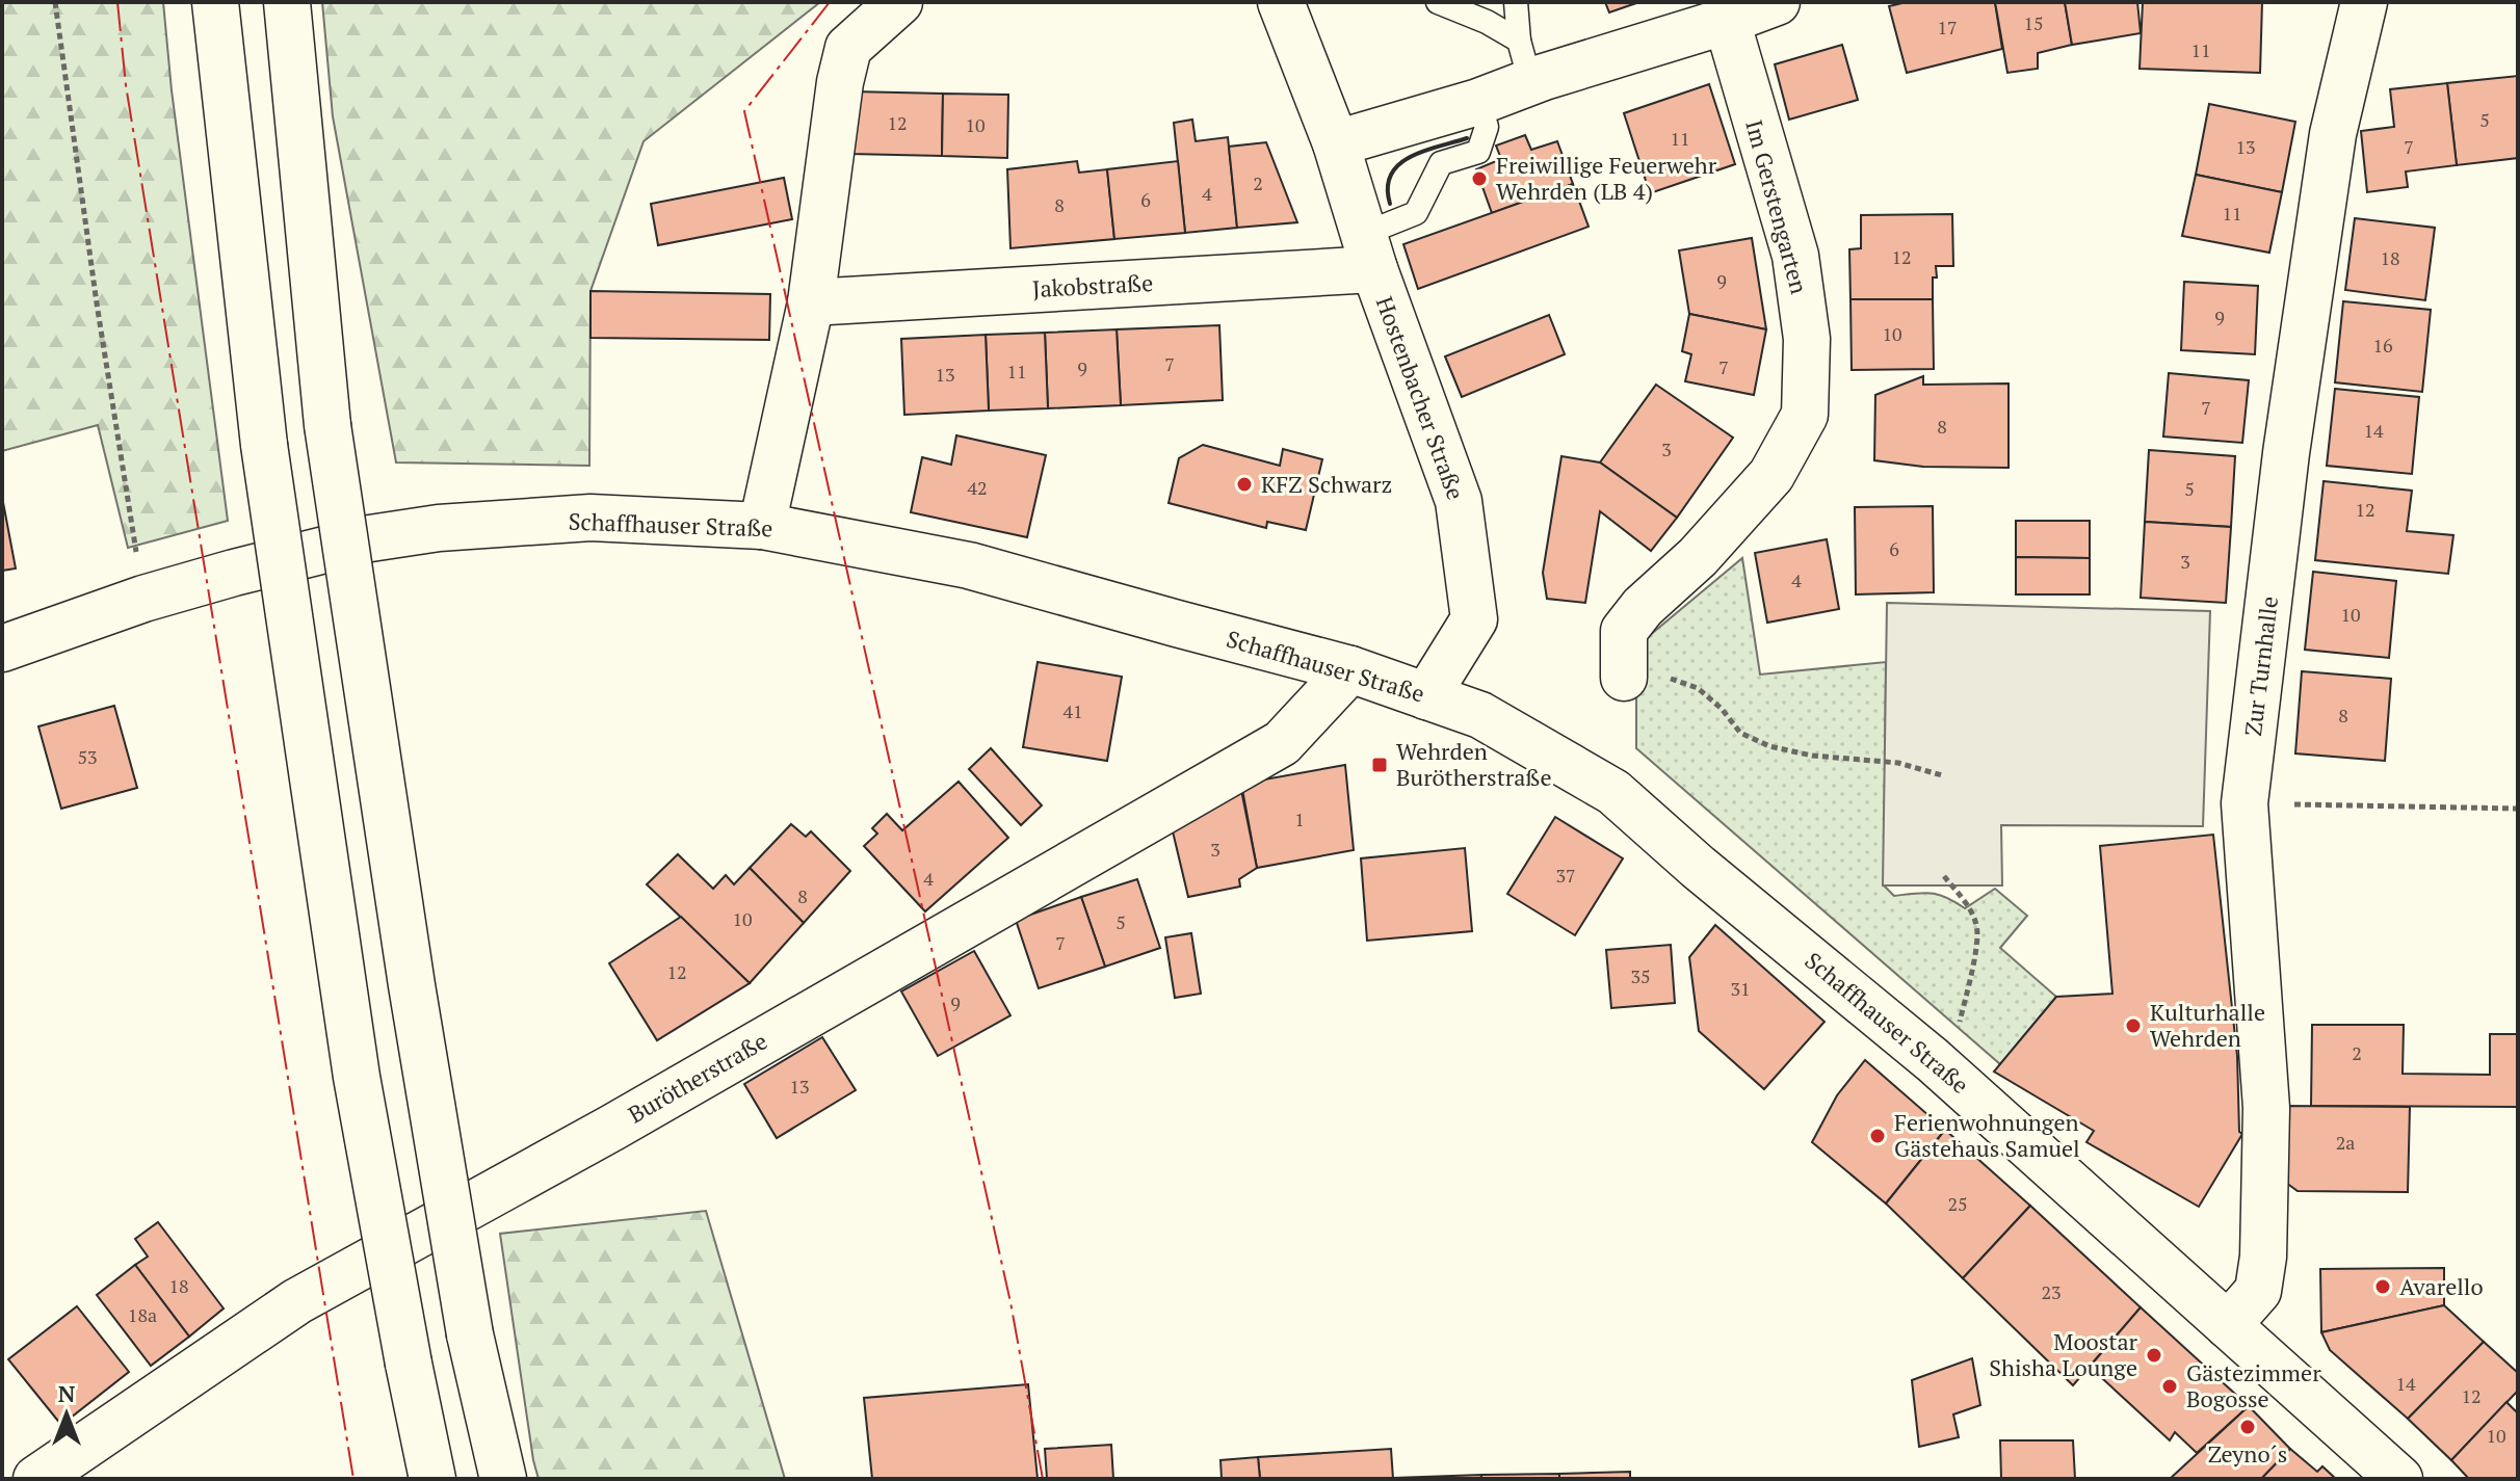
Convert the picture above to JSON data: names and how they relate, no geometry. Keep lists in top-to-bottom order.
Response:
{
  "streets": {
    "main road": [
      "Im Gerstengarten",
      "Jakobstraße",
      "Hostenbacher Straße",
      "Schaffhauser Straße",
      "Zur Turnhalle",
      "Burötherstraße"
    ]
  },
  "crossings": [
    ["Jakobstraße", "Hostenbacher Straße"],
    ["Hostenbacher Straße", "Schaffhauser Straße"],
    ["Schaffhauser Straße", "Zur Turnhalle"],
    ["Schaffhauser Straße", "Burötherstraße"]
  ],
  "places": {
    "other": [
      "Freiwillige Feuerwehr Wehrden (LB 4)",
      "KFZ Schwarz",
      "Kulturhalle Wehrden",
      "Ferienwohnungen Gästehaus Samuel",
      "Avarello",
      "Moostar Shisha Lounge",
      "Gästezimmer Bogosse",
      "Zeyno´s"
    ],
    "transit": ["Wehrden Burötherstraße"]
  },
  "house_numbers": [
    "15",
    "17",
    "11",
    "5",
    "12",
    "10",
    "11",
    "13",
    "7",
    "2",
    "4",
    "6",
    "8",
    "11",
    "12",
    "18",
    "9",
    "9",
    "10",
    "16",
    "7",
    "7",
    "9",
    "11",
    "13",
    "7",
    "8",
    "14",
    "3",
    "42",
    "5",
    "12",
    "6",
    "3",
    "4",
    "10",
    "41",
    "8",
    "53",
    "1",
    "3",
    "37",
    "4",
    "8",
    "10",
    "5",
    "7",
    "12",
    "35",
    "31",
    "9",
    "2",
    "13",
    "2a",
    "25",
    "18",
    "23",
    "18a",
    "14",
    "12",
    "10"
  ],
  "north": "top"
}
